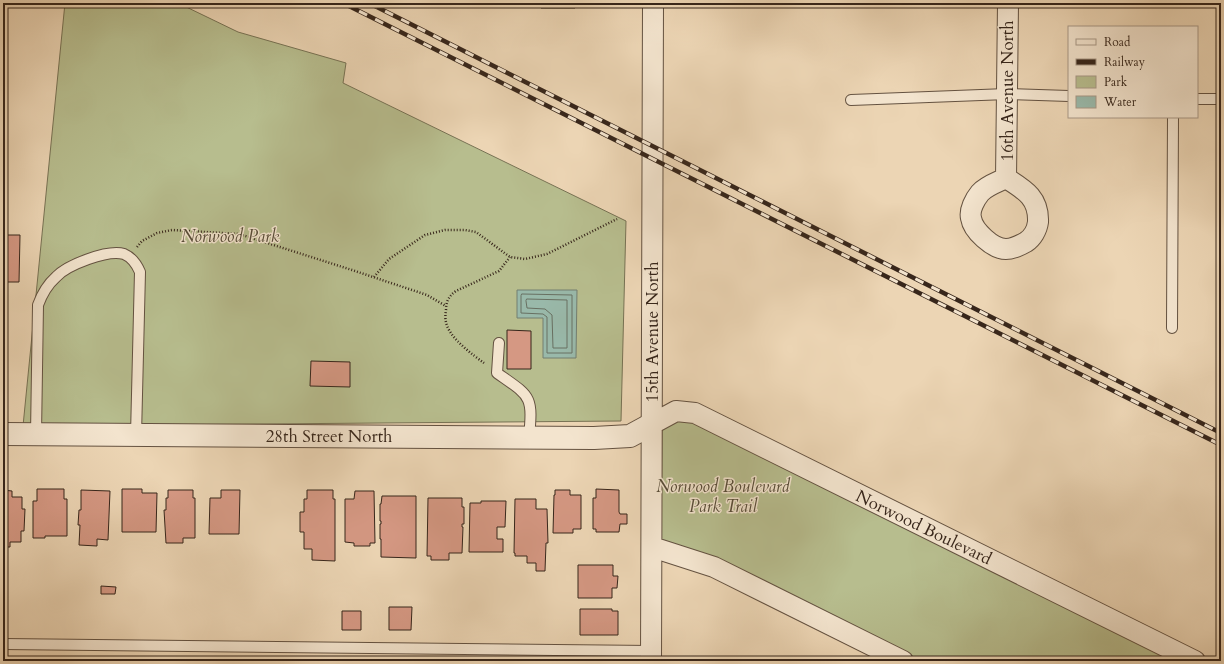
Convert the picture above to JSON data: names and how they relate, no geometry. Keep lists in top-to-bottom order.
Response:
{
  "streets": {
    "street": [
      "16th Avenue North",
      "15th Avenue North",
      "28th Street North",
      "Norwood Boulevard"
    ]
  },
  "crossings": [
    ["15th Avenue North", "28th Street North"],
    ["15th Avenue North", "Norwood Boulevard"],
    ["28th Street North", "Norwood Boulevard"]
  ],
  "parks": ["Norwood Park", "Norwood Boulevard Park Trail"],
  "legend": [
    "Road",
    "Railway",
    "Park",
    "Water"
  ]
}
